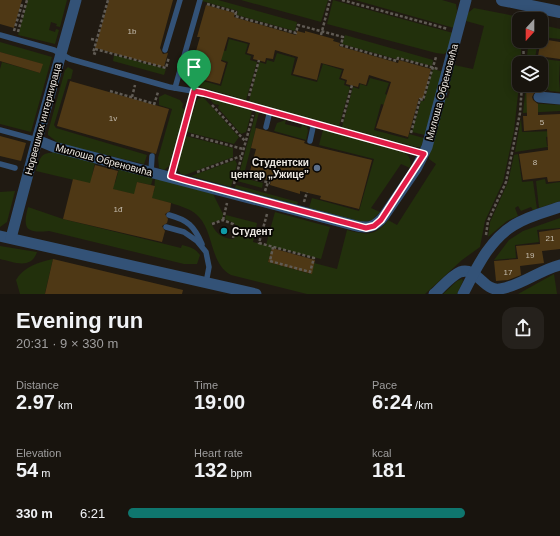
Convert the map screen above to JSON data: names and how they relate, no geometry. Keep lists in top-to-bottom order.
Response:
{
  "streets": {
    "street": ["Милоша Обреновића", "Норвешких интернираца"]
  },
  "crossings": [
    ["Милоша Обреновића", "Норвешких интернираца"]
  ],
  "places": ["Студентски центар „Ужице”", "Студент"],
  "house_numbers": [
    "1b",
    "1v",
    "5",
    "8",
    "1đ",
    "21",
    "19",
    "17"
  ],
  "north": "bottom",
  "page": {
    "heading": ["Evening run", "20:31 · 9 × 330 m"],
    "stats": [
      ["Distance", "2.97 km"],
      ["Time", "19:00"],
      ["Pace", "6:24 /km"],
      ["Elevation", "54 m"],
      ["Heart rate", "132 bpm"],
      ["kcal", "181"]
    ],
    "list": [
      {
        "name": "330 m",
        "note": "6:21"
      }
    ]
  }
}
